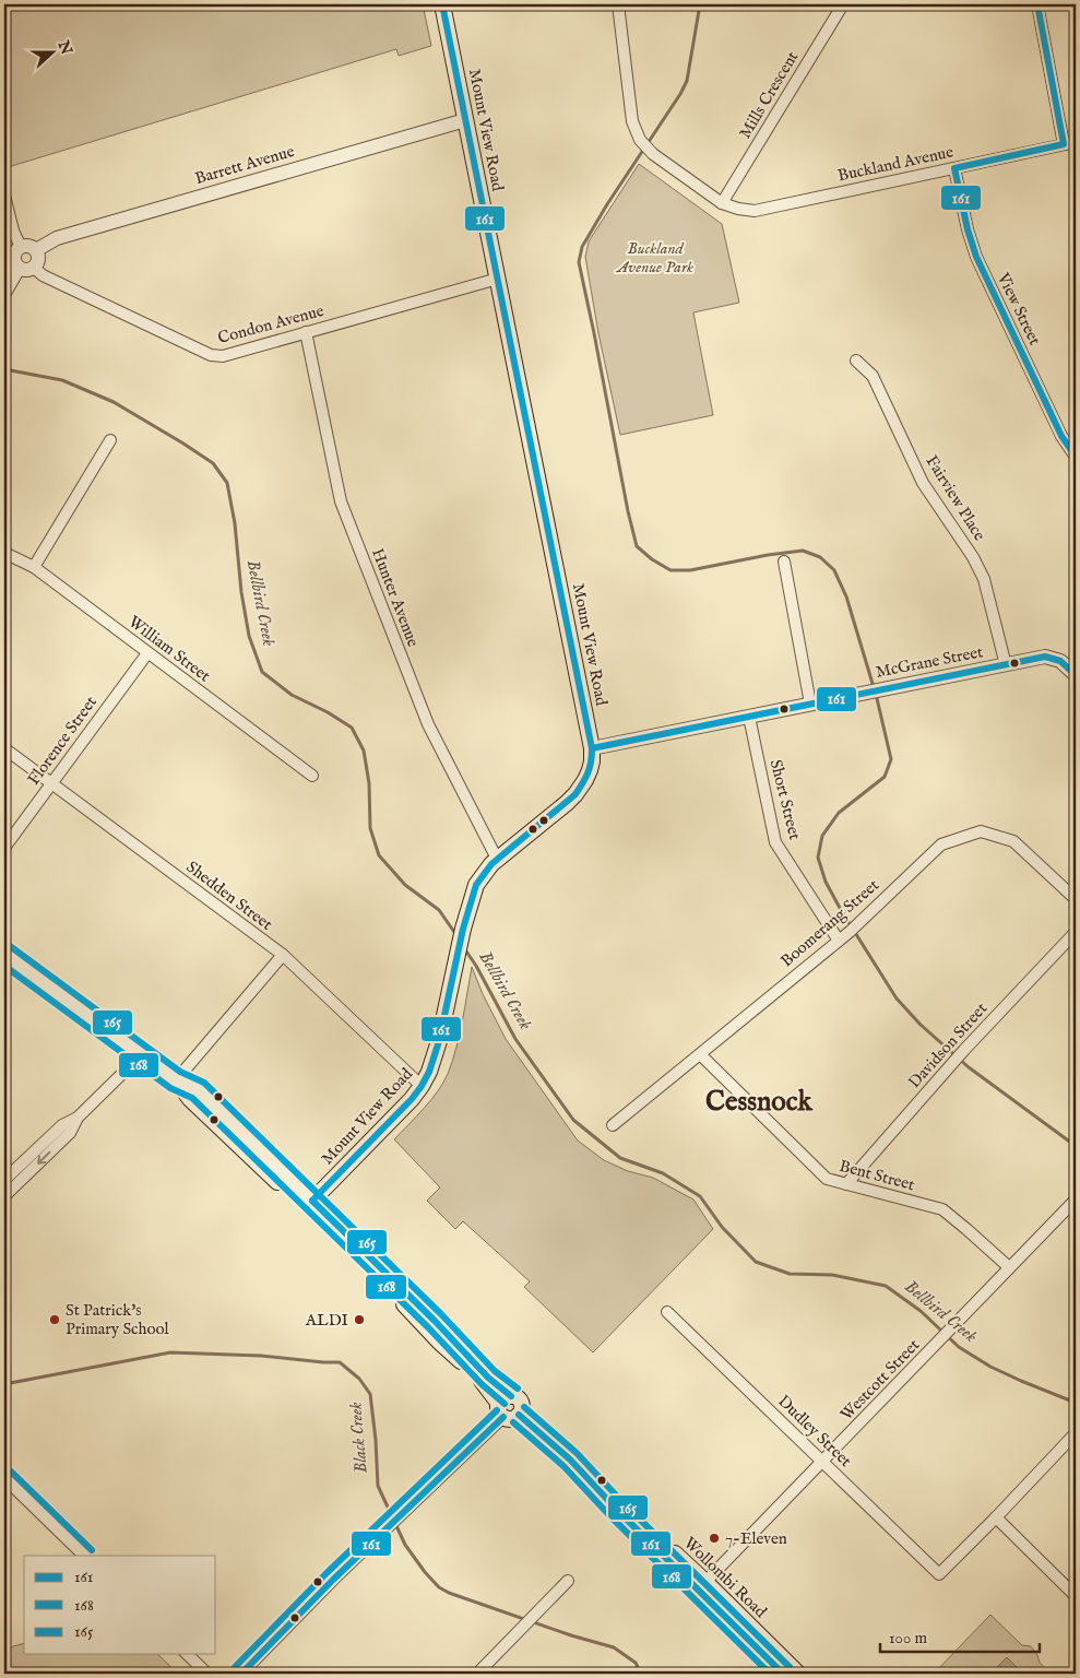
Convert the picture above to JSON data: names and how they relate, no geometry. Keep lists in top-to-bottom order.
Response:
{
  "streets": {
    "main road": ["Mount View Road", "Wollombi Road"],
    "street": [
      "Mills Crescent",
      "Buckland Avenue",
      "Barrett Avenue",
      "View Street",
      "Condon Avenue",
      "Fairview Place",
      "Hunter Avenue",
      "William Street",
      "McGrane Street",
      "Florence Street",
      "Short Street",
      "Shedden Street",
      "Boomerang Street",
      "Davidson Street",
      "Bent Street",
      "Westcott Street",
      "Dudley Street"
    ]
  },
  "crossings": [
    ["Mills Crescent", "Buckland Avenue"],
    ["Mount View Road", "Barrett Avenue"],
    ["Mount View Road", "Condon Avenue"],
    ["Mount View Road", "Hunter Avenue"],
    ["Mount View Road", "McGrane Street"],
    ["Mount View Road", "Shedden Street"],
    ["Buckland Avenue", "View Street"],
    ["Barrett Avenue", "Condon Avenue"],
    ["Condon Avenue", "Hunter Avenue"],
    ["Fairview Place", "McGrane Street"],
    ["William Street", "Florence Street"],
    ["McGrane Street", "Short Street"],
    ["Florence Street", "Shedden Street"],
    ["Short Street", "Boomerang Street"],
    ["Boomerang Street", "Bent Street"],
    ["Davidson Street", "Bent Street"],
    ["Bent Street", "Westcott Street"],
    ["Westcott Street", "Dudley Street"],
    ["Westcott Street", "Wollombi Road"]
  ],
  "districts": ["Cessnock"],
  "water": ["Bellbird Creek", "Black Creek"],
  "parks": ["Buckland Avenue Park"],
  "places": ["St Patrick's Primary School", "ALDI", "7-Eleven"],
  "lines": ["transit line 161", "transit line 165", "transit line 168"],
  "legend": ["161", "168", "165"],
  "scale_bar": "100 m",
  "north": "right"
}
